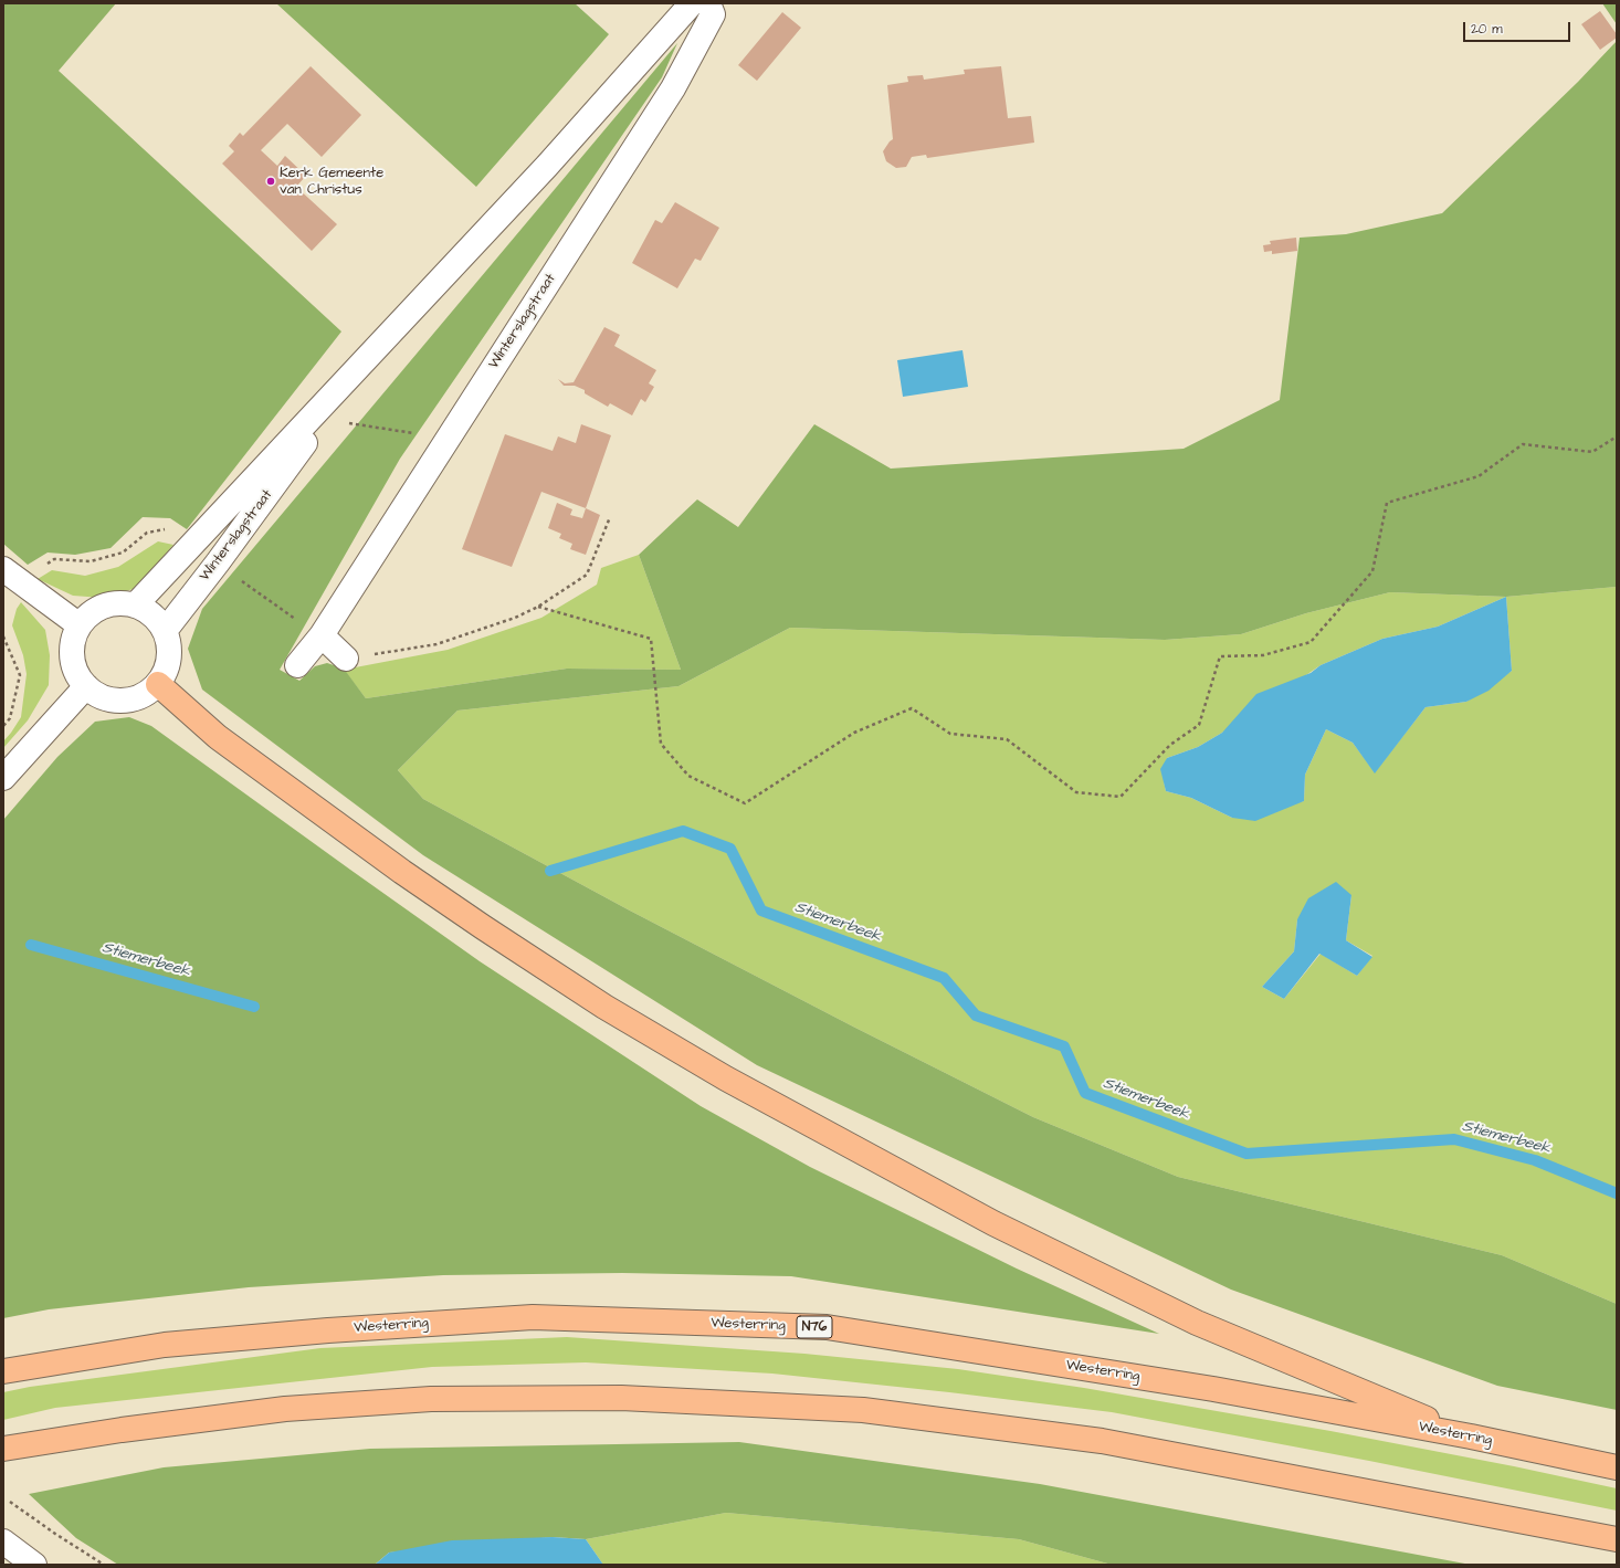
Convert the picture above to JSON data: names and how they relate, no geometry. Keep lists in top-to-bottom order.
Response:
{
  "streets": {
    "highway": ["Westerring", "N76"],
    "street": ["Winterslagstraat"]
  },
  "water": ["Stiemerbeek"],
  "places": ["Kerk Gemeente van Christus"],
  "scale_bar": "20 m"
}
